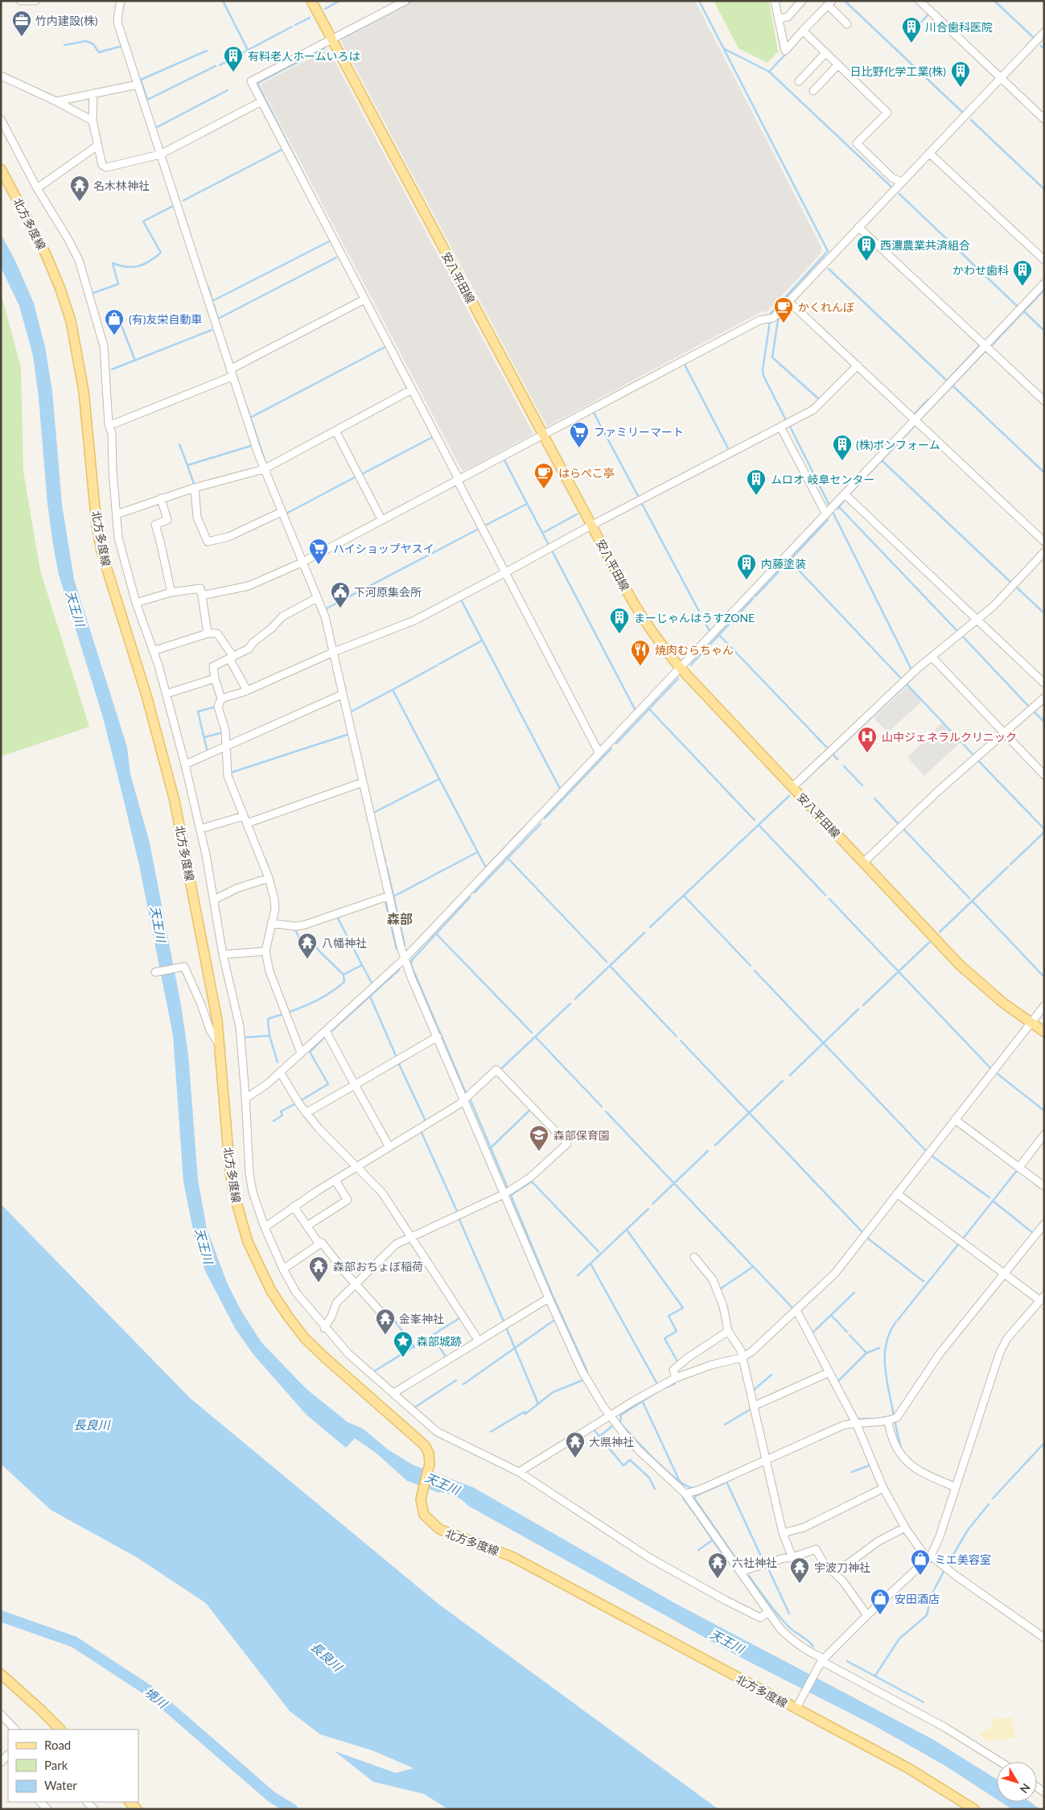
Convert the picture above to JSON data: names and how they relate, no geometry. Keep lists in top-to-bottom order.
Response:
{
  "streets": {
    "main road": ["北方多度線", "安八平田線"]
  },
  "districts": ["森部"],
  "water": ["天王川", "長良川", "境川"],
  "places": {
    "office": ["竹内建設(株)"],
    "building": [
      "川合歯科医院",
      "有料老人ホームいろは",
      "日比野化学工業(株)",
      "西濃農業共済組合",
      "かわせ歯科",
      "(株)ボンフォーム",
      "ムロオ 岐阜センター",
      "内藤塗装",
      "まーじゃんはうすZONE"
    ],
    "temple": [
      "名木林神社",
      "八幡神社",
      "森部おちょぼ稲荷",
      "金峯神社",
      "大県神社",
      "六社神社",
      "宇波刀神社"
    ],
    "cafe": ["かくれんぼ", "はらぺこ亭"],
    "shop": ["(有)友栄自動車", "ミエ美容室", "安田酒店"],
    "supermarket": ["ファミリーマート", "ハイショップヤスイ"],
    "public building": ["下河原集会所"],
    "restaurant": ["焼肉むらちゃん"],
    "hospital": ["山中ジェネラルクリニック"],
    "school or university": ["森部保育園"],
    "place": ["森部城跡"]
  },
  "legend": ["Road", "Park", "Water"],
  "north": "bottom right"
}
